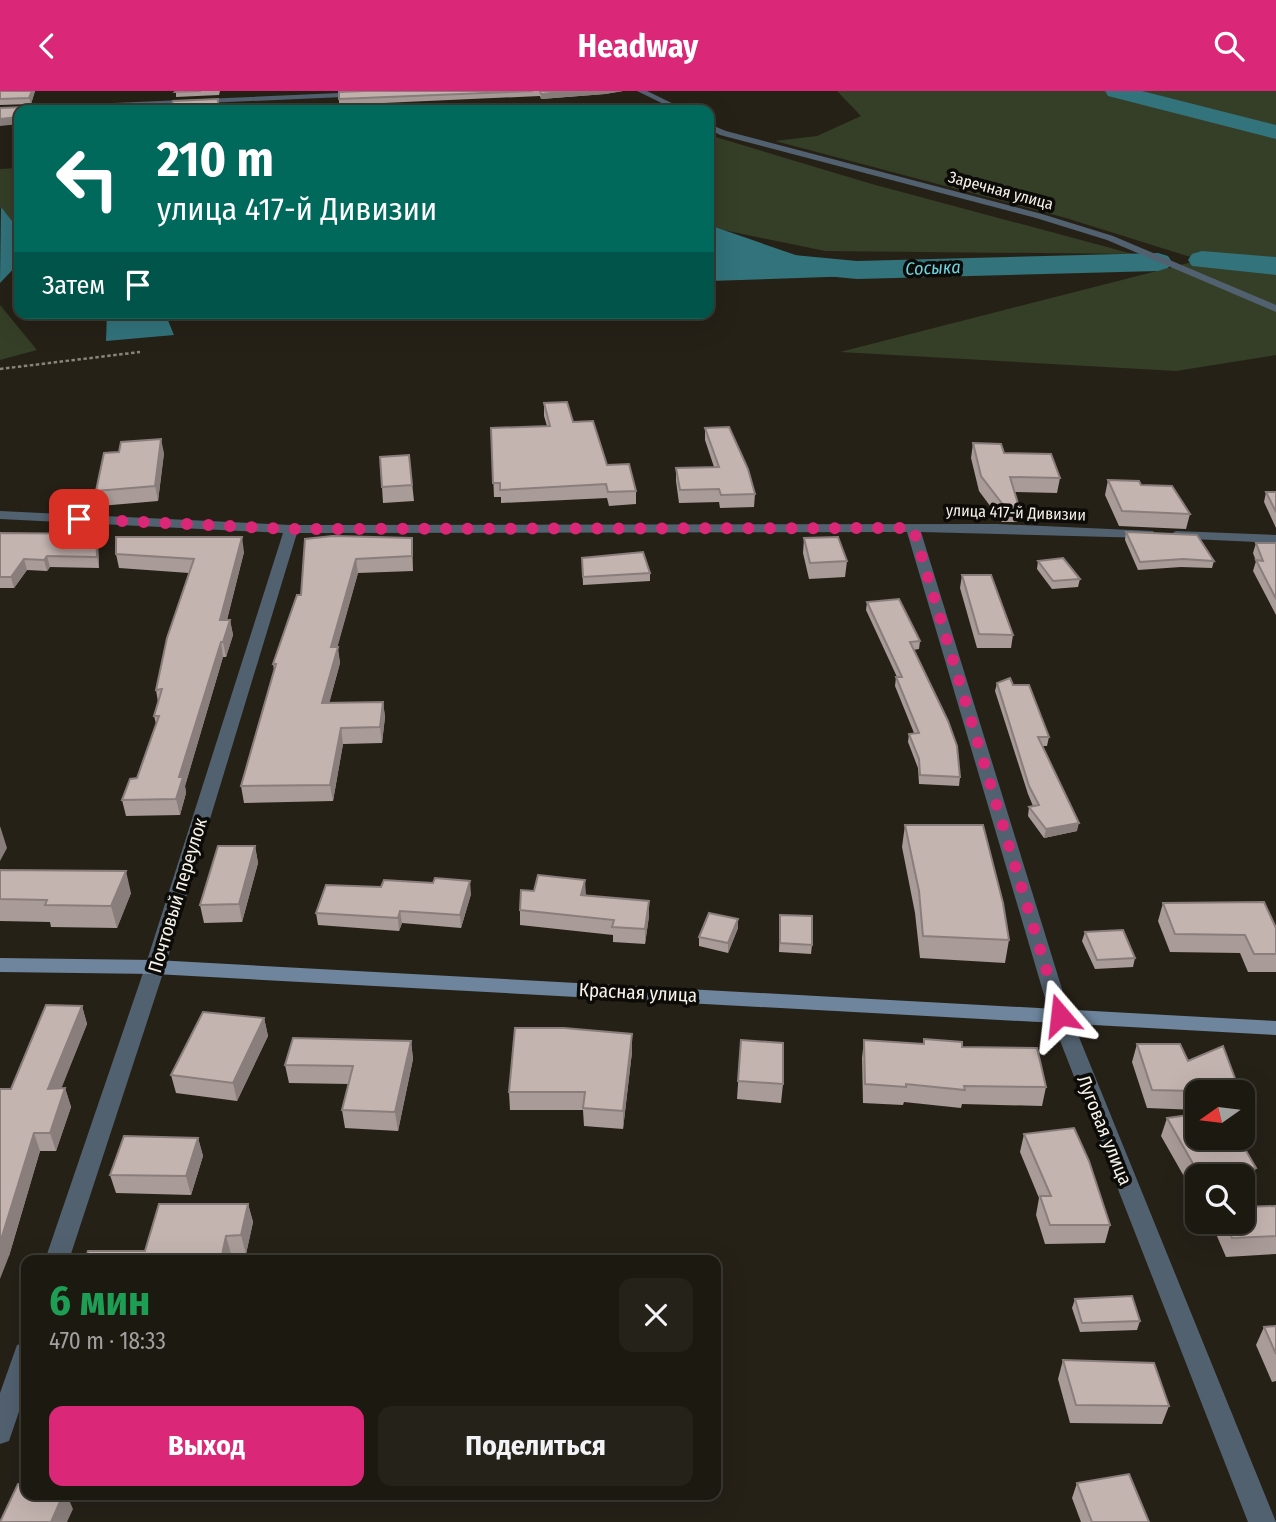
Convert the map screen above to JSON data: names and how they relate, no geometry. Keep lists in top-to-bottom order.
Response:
{
  "streets": {
    "street": [
      "Заречная улица",
      "улица 417-й Дивизии",
      "Почтовый переулок",
      "Красная улица",
      "Луговая улица"
    ]
  },
  "crossings": [
    ["улица 417-й Дивизии", "Почтовый переулок"],
    ["улица 417-й Дивизии", "Луговая улица"],
    ["Почтовый переулок", "Красная улица"],
    ["Красная улица", "Луговая улица"]
  ],
  "water": ["Сосыка"],
  "north": "left",
  "page": {
    "header": "Headway",
    "turn": ["210 m", "улица 417-й Дивизии"],
    "then": "Затем",
    "heading": ["6 мин", "470 m · 18:33"],
    "buttons": ["Выход", "Поделиться"]
  }
}
